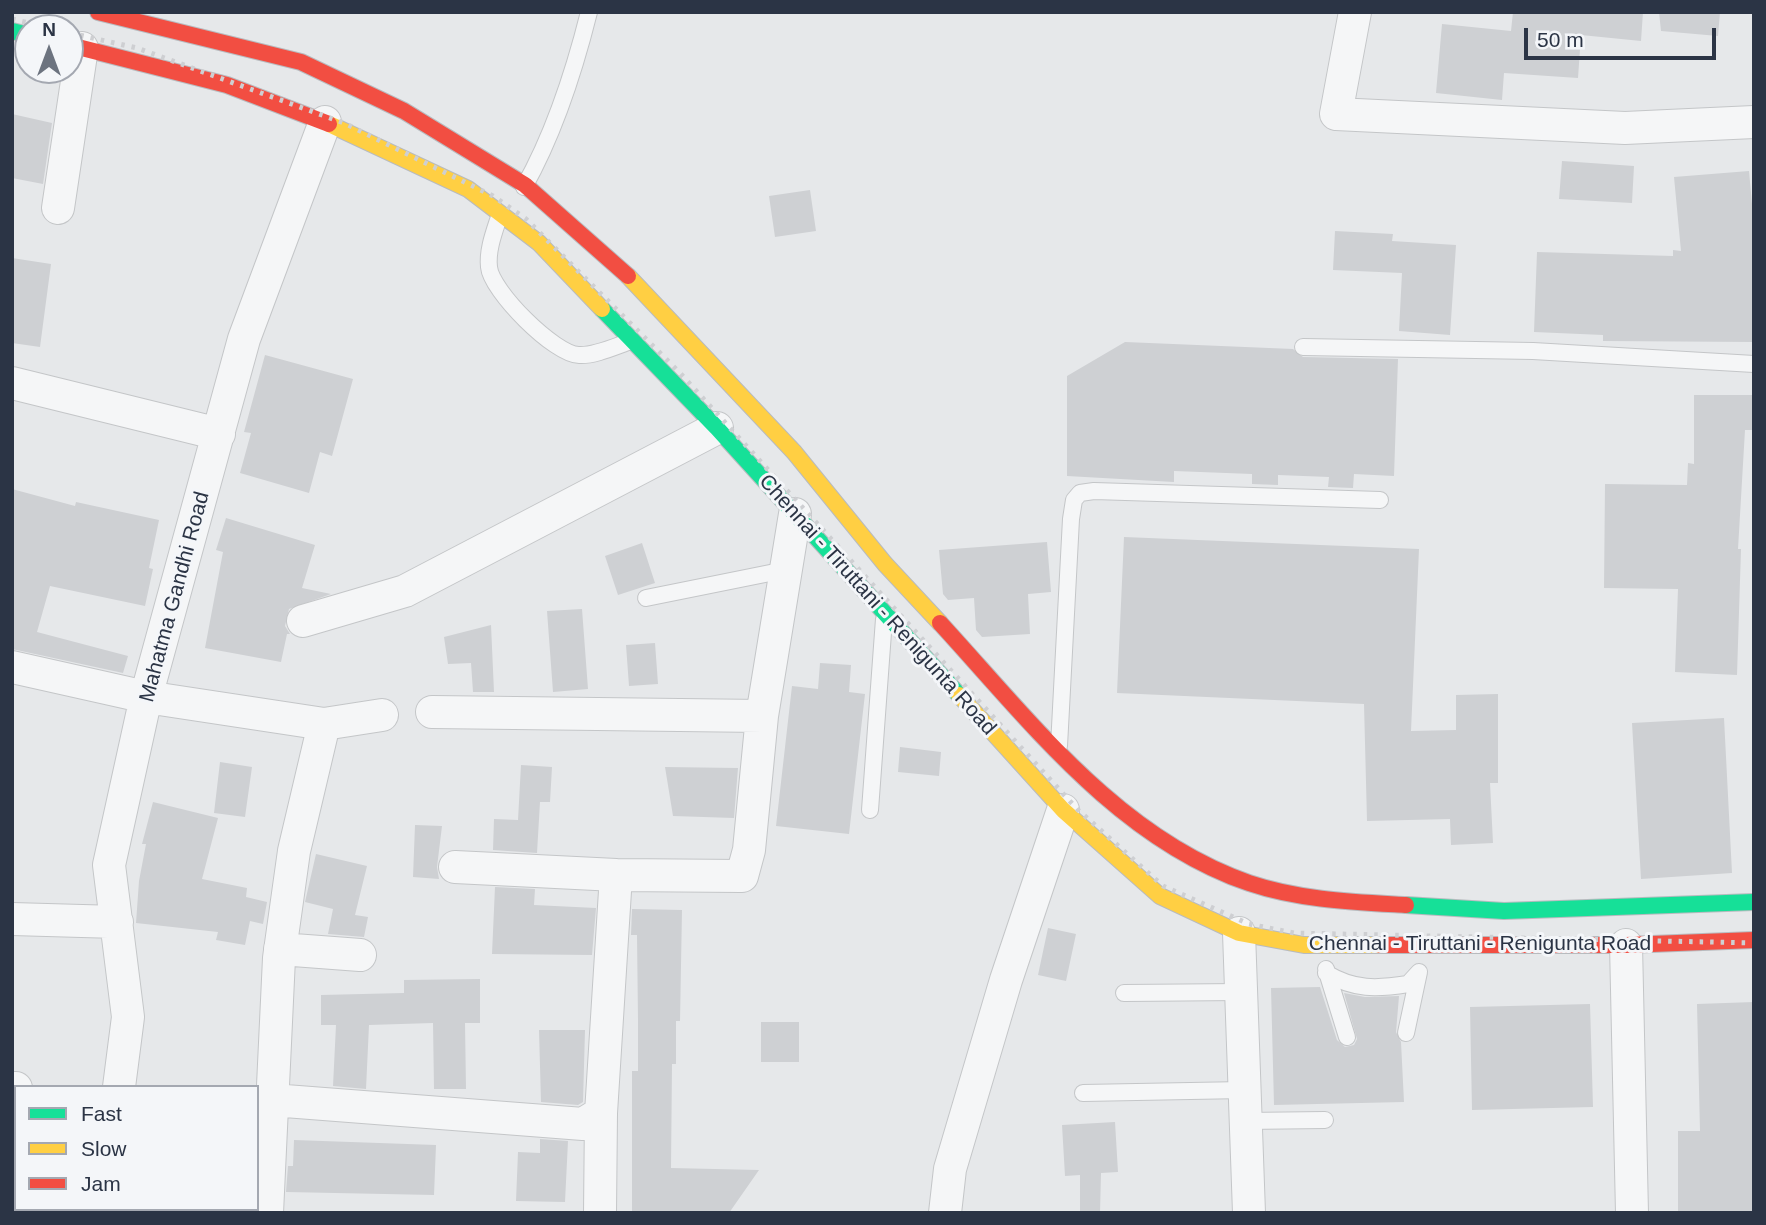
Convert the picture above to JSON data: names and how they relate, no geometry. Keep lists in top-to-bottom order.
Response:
{
  "streets": {
    "highway": ["Chennai - Tiruttani - Renigunta Road"],
    "street": ["Mahatma Gandhi Road"]
  },
  "crossings": [
    ["Mahatma Gandhi Road", "Chennai - Tiruttani - Renigunta Road"]
  ],
  "legend": ["Fast", "Slow", "Jam"],
  "scale_bar": "50 m",
  "north": "top"
}
